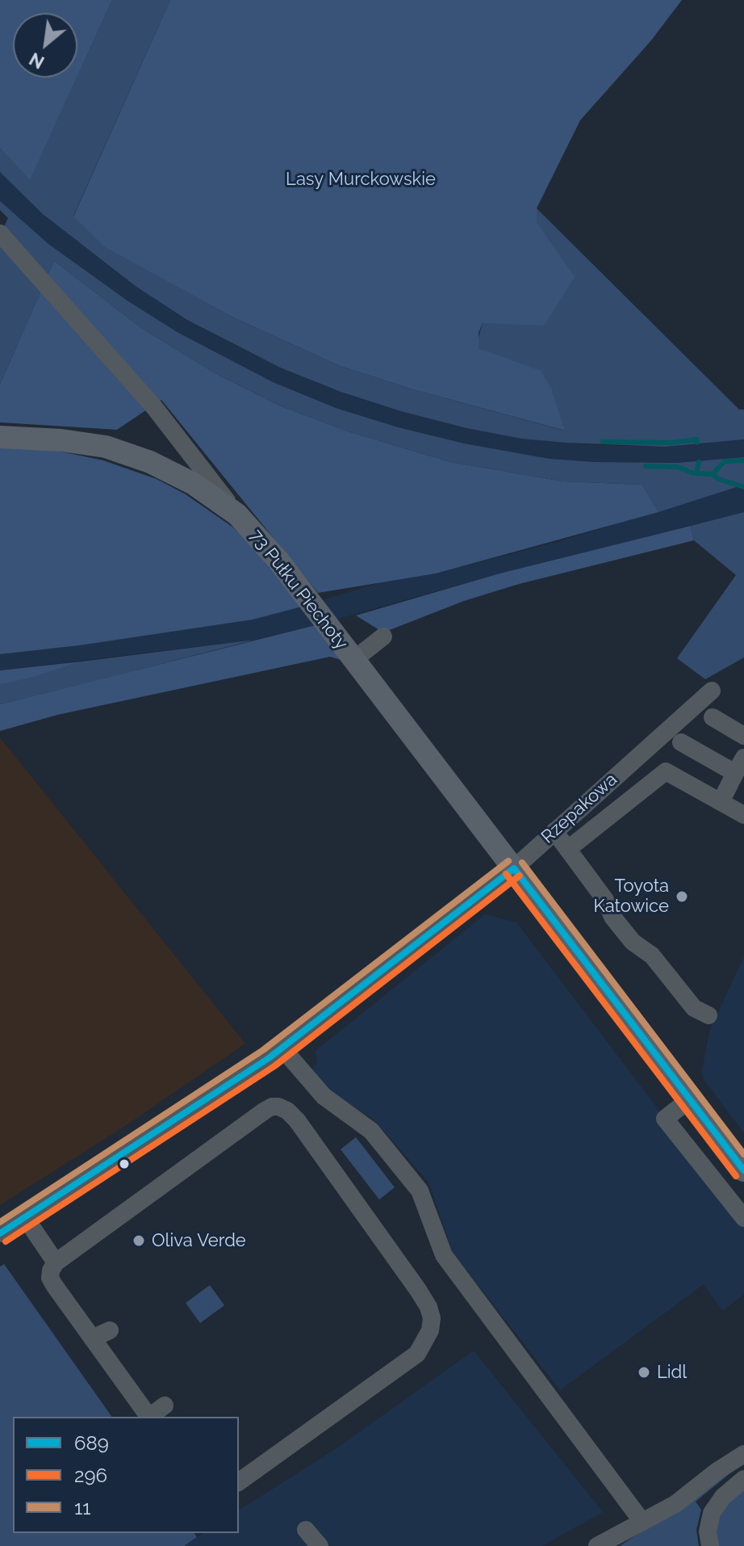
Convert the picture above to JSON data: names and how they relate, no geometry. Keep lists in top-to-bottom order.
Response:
{
  "streets": {
    "main road": ["73 Pułku Piechoty"],
    "street": ["Rzepakowa"]
  },
  "crossings": [
    ["73 Pułku Piechoty", "Rzepakowa"]
  ],
  "parks": ["Lasy Murckowskie"],
  "places": ["Toyota Katowice", "Oliva Verde", "Lidl"],
  "lines": ["transit line 11", "transit line 689", "transit line 296"],
  "legend": ["689", "296", "11"],
  "north": "bottom left"
}
